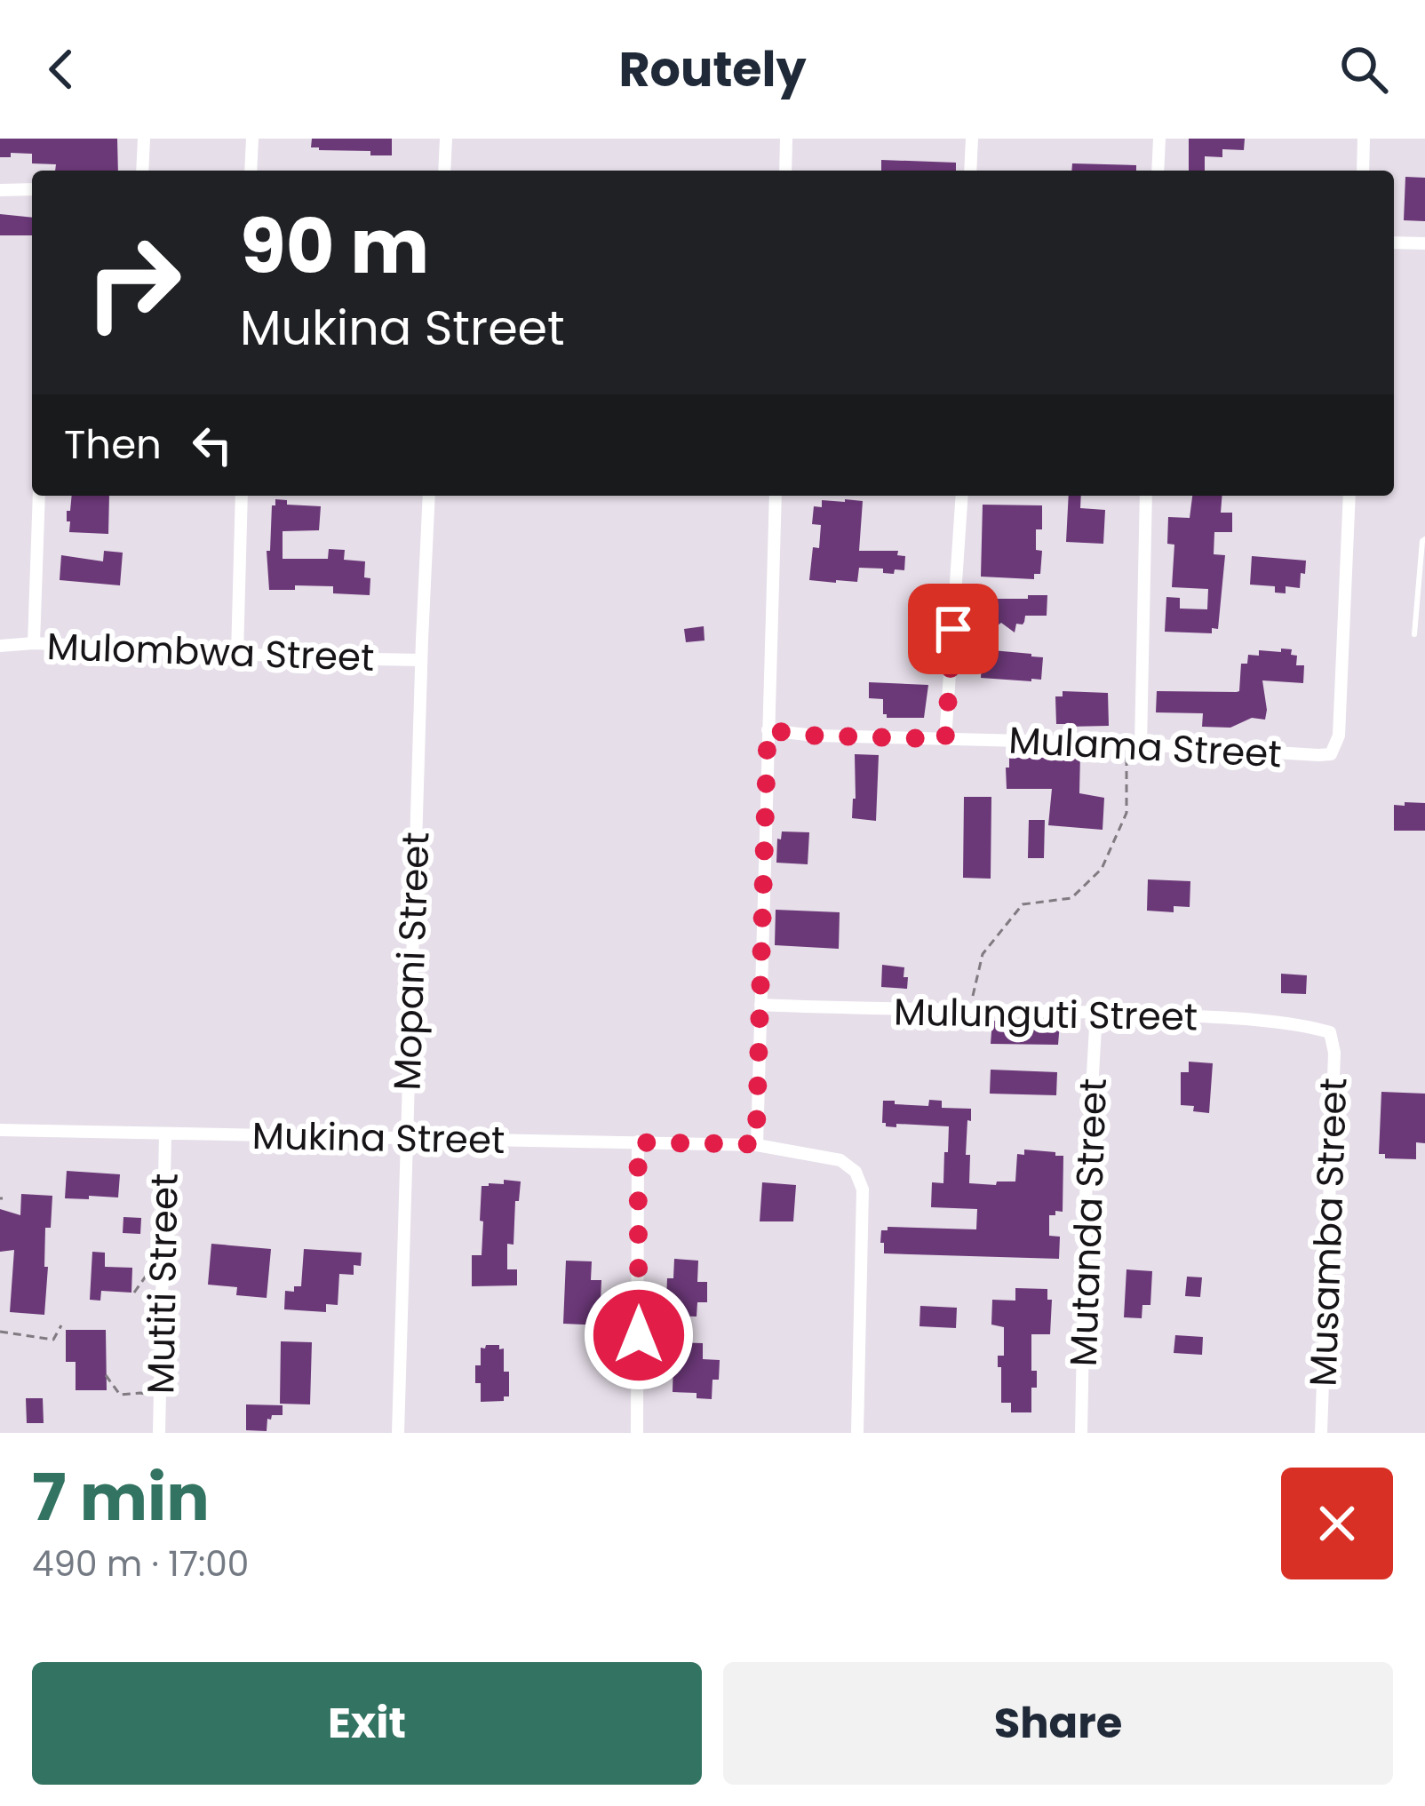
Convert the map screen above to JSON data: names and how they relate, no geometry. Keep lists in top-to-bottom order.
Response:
{
  "streets": {
    "street": [
      "Mulombwa Street",
      "Mulama Street",
      "Mopani Street",
      "Mulunguti Street",
      "Mukina Street",
      "Mutanda Street",
      "Musamba Street",
      "Mutiti Street"
    ]
  },
  "crossings": [
    ["Mulombwa Street", "Mopani Street"],
    ["Mopani Street", "Mukina Street"],
    ["Mulunguti Street", "Mutanda Street"],
    ["Mulunguti Street", "Musamba Street"],
    ["Mukina Street", "Mutiti Street"]
  ],
  "page": {
    "header": "Routely",
    "turn": ["90 m", "Mukina Street"],
    "then": "Then",
    "heading": ["7 min", "490 m · 17:00"],
    "buttons": ["Exit", "Share"]
  }
}
